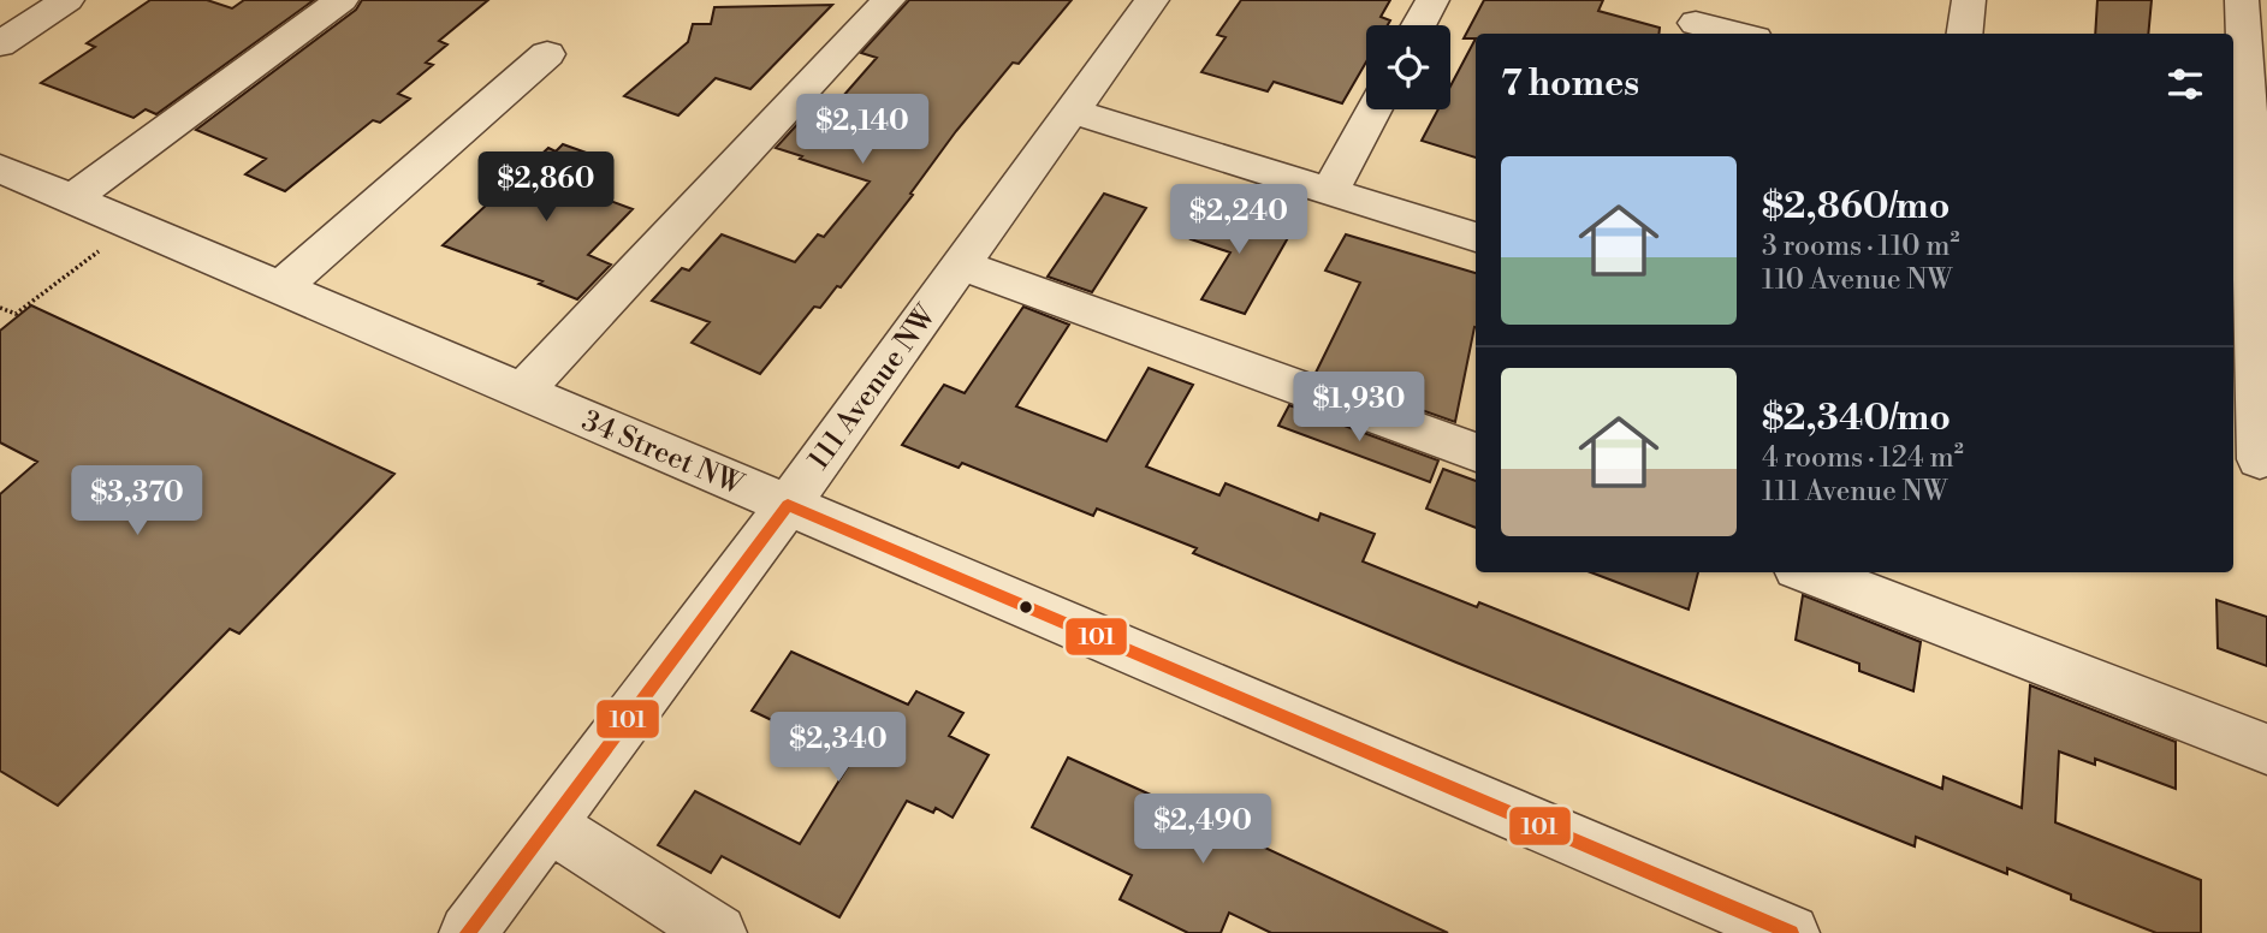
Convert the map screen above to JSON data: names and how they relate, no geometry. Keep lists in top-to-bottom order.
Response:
{
  "streets": {
    "street": ["111 Avenue NW", "34 Street NW"]
  },
  "crossings": [
    ["111 Avenue NW", "34 Street NW"]
  ],
  "lines": ["transit line 101"],
  "page": {
    "heading": "7 homes",
    "price": [
      "$2,140",
      "$2,860",
      "$2,240",
      "$1,930",
      "$3,370",
      "$2,340",
      "$2,490"
    ],
    "list": [
      {
        "name": "$2,860/mo",
        "note": "3 rooms · 110 m² · 110 Avenue NW"
      },
      {
        "name": "$2,340/mo",
        "note": "4 rooms · 124 m² · 111 Avenue NW"
      }
    ]
  }
}
